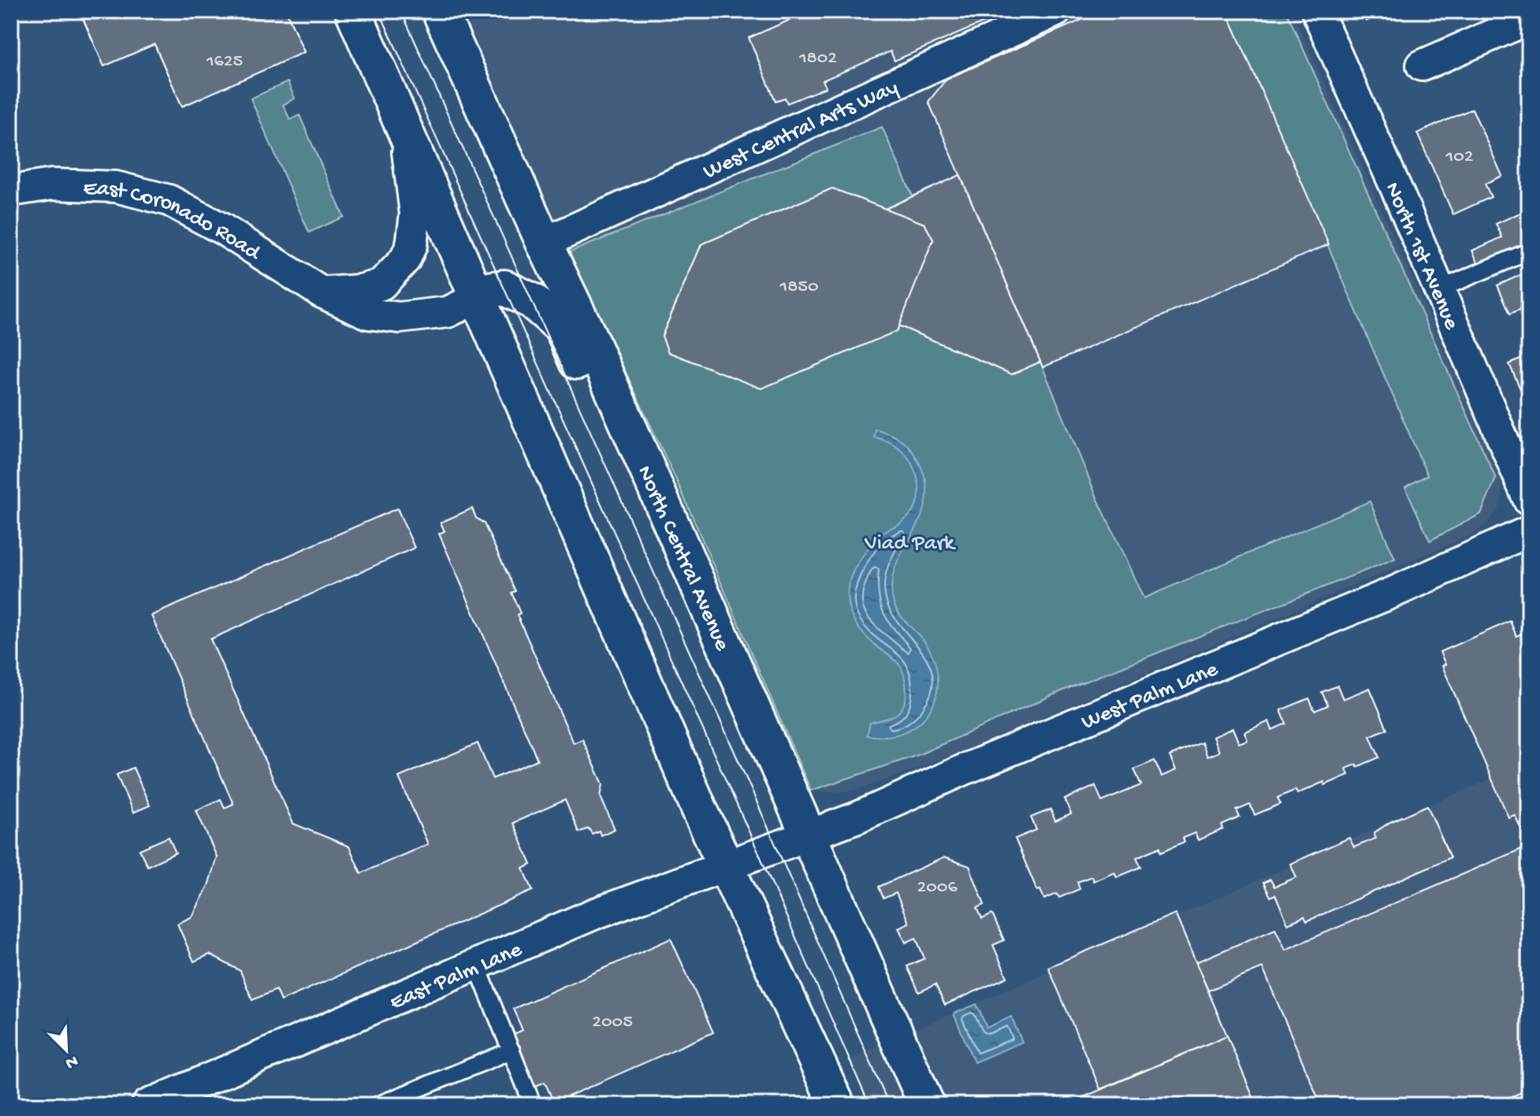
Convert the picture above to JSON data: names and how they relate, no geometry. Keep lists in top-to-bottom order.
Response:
{
  "streets": {
    "main road": ["North Central Avenue"],
    "street": [
      "West Central Arts Way",
      "East Coronado Road",
      "North 1st Avenue",
      "West Palm Lane",
      "East Palm Lane"
    ]
  },
  "crossings": [
    ["West Central Arts Way", "North Central Avenue"],
    ["North Central Avenue", "West Palm Lane"],
    ["West Palm Lane", "East Palm Lane"]
  ],
  "parks": ["Viad Park"],
  "house_numbers": [
    "1802",
    "1625",
    "102",
    "1850",
    "2006",
    "2005"
  ],
  "north": "bottom right"
}
